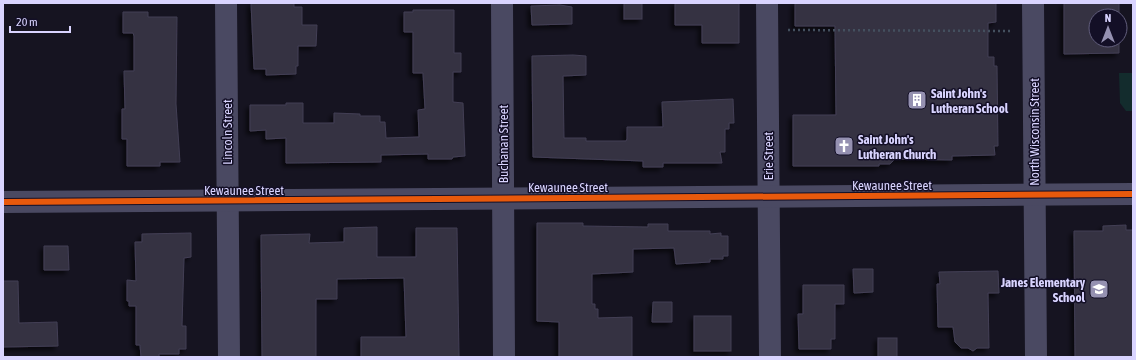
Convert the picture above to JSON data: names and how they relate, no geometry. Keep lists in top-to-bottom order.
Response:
{
  "streets": {
    "street": [
      "Lincoln Street",
      "North Wisconsin Street",
      "Buchanan Street",
      "Erie Street",
      "Kewaunee Street"
    ]
  },
  "crossings": [
    ["Lincoln Street", "Kewaunee Street"],
    ["North Wisconsin Street", "Kewaunee Street"],
    ["Buchanan Street", "Kewaunee Street"],
    ["Erie Street", "Kewaunee Street"]
  ],
  "places": {
    "building": ["Saint John's Lutheran School"],
    "church": ["Saint John's Lutheran Church"],
    "school or university": ["Janes Elementary School"]
  },
  "scale_bar": "20 m",
  "north": "top"
}
